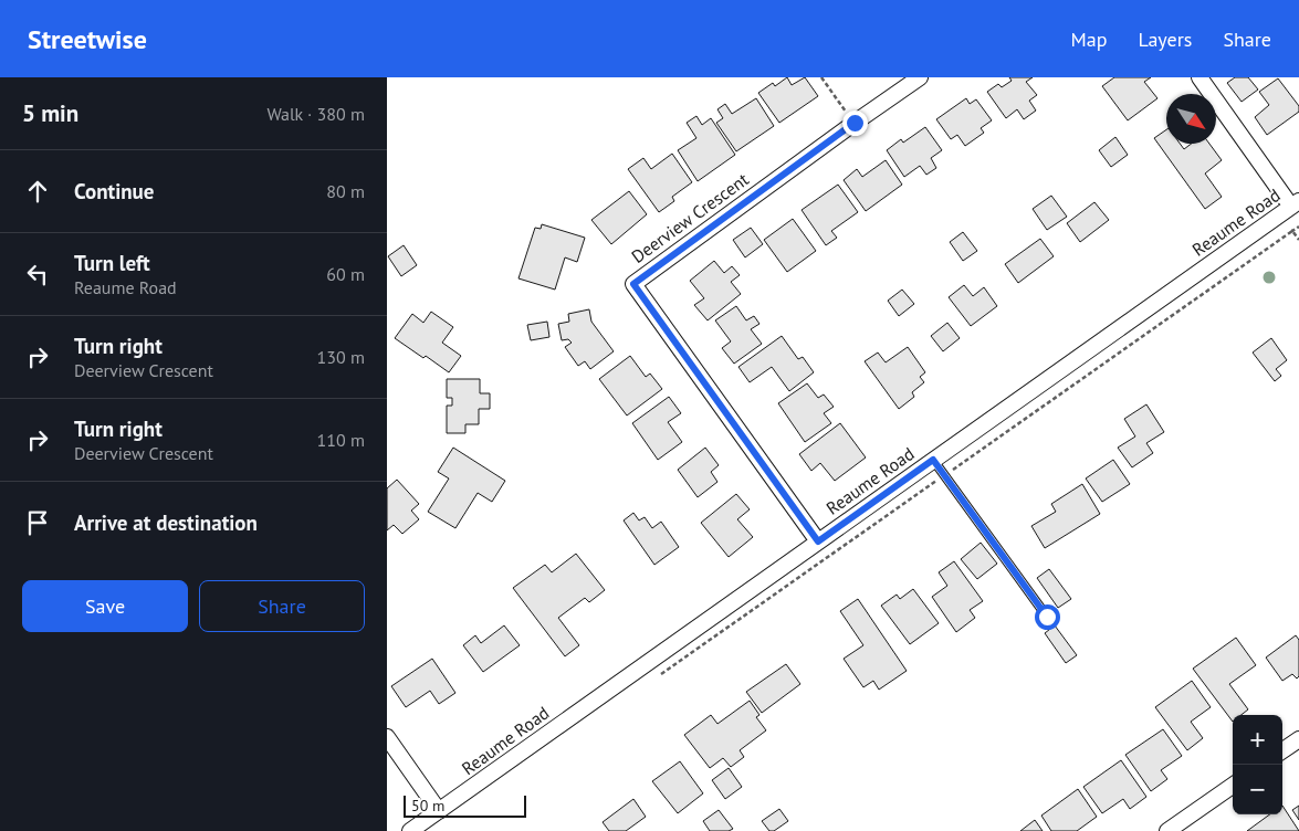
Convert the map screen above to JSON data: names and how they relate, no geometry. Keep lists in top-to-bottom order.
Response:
{
  "streets": {
    "street": ["Deerview Crescent", "Reaume Road"]
  },
  "crossings": [
    ["Deerview Crescent", "Reaume Road"]
  ],
  "scale_bar": "50 m",
  "north": "bottom right",
  "page": {
    "header": "Streetwise",
    "nav": ["Map", "Layers", "Share"],
    "heading": ["5 min", "Walk · 380 m"],
    "list": [
      ["Continue", "80 m"],
      ["Turn left", "Reaume Road", "60 m"],
      ["Turn right", "Deerview Crescent", "130 m"],
      ["Turn right", "Deerview Crescent", "110 m"],
      "Arrive at destination"
    ],
    "buttons": ["Save", "Share"],
    "map_buttons": ["+", "−"],
    "scale": "50 m"
  }
}
